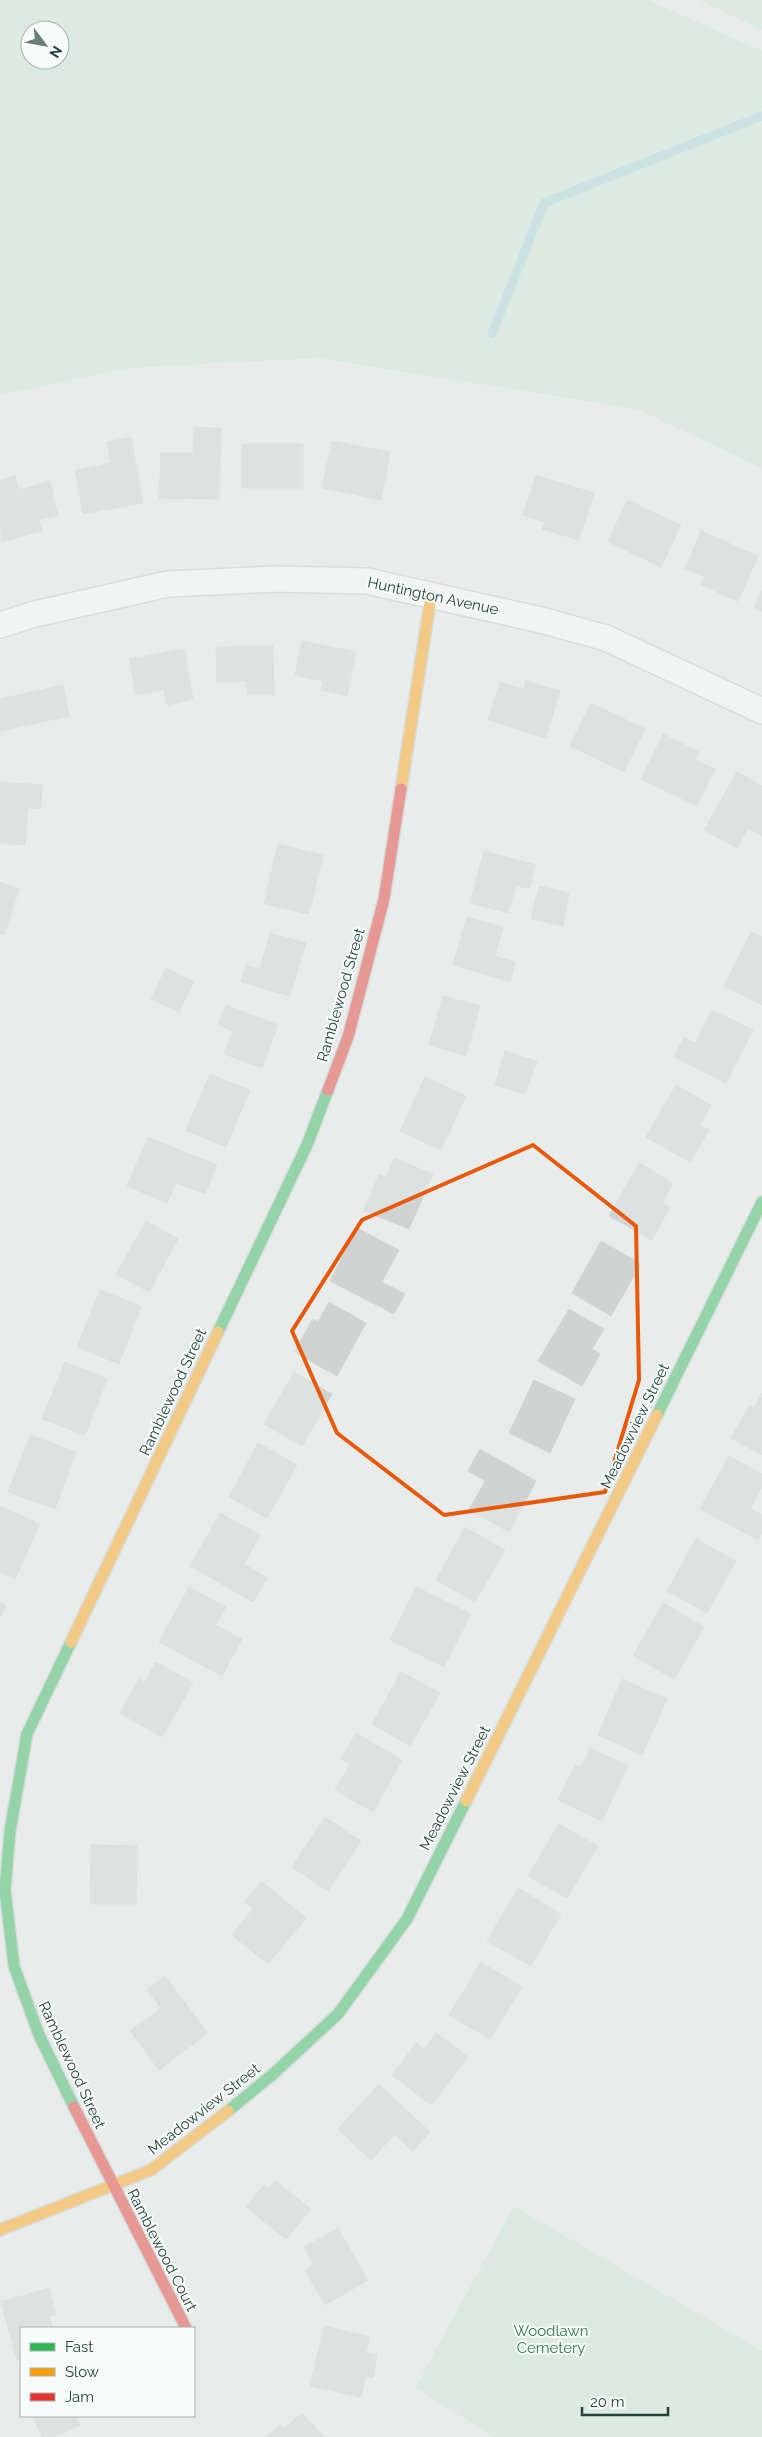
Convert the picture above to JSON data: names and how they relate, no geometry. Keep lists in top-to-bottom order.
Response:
{
  "streets": {
    "street": [
      "Huntington Avenue",
      "Ramblewood Street",
      "Meadowview Street",
      "Ramblewood Court"
    ]
  },
  "crossings": [
    ["Huntington Avenue", "Ramblewood Street"],
    ["Ramblewood Street", "Meadowview Street"],
    ["Ramblewood Street", "Ramblewood Court"],
    ["Meadowview Street", "Ramblewood Court"]
  ],
  "parks": ["Woodlawn Cemetery"],
  "legend": ["Fast", "Slow", "Jam"],
  "scale_bar": "20 m",
  "north": "bottom right"
}
